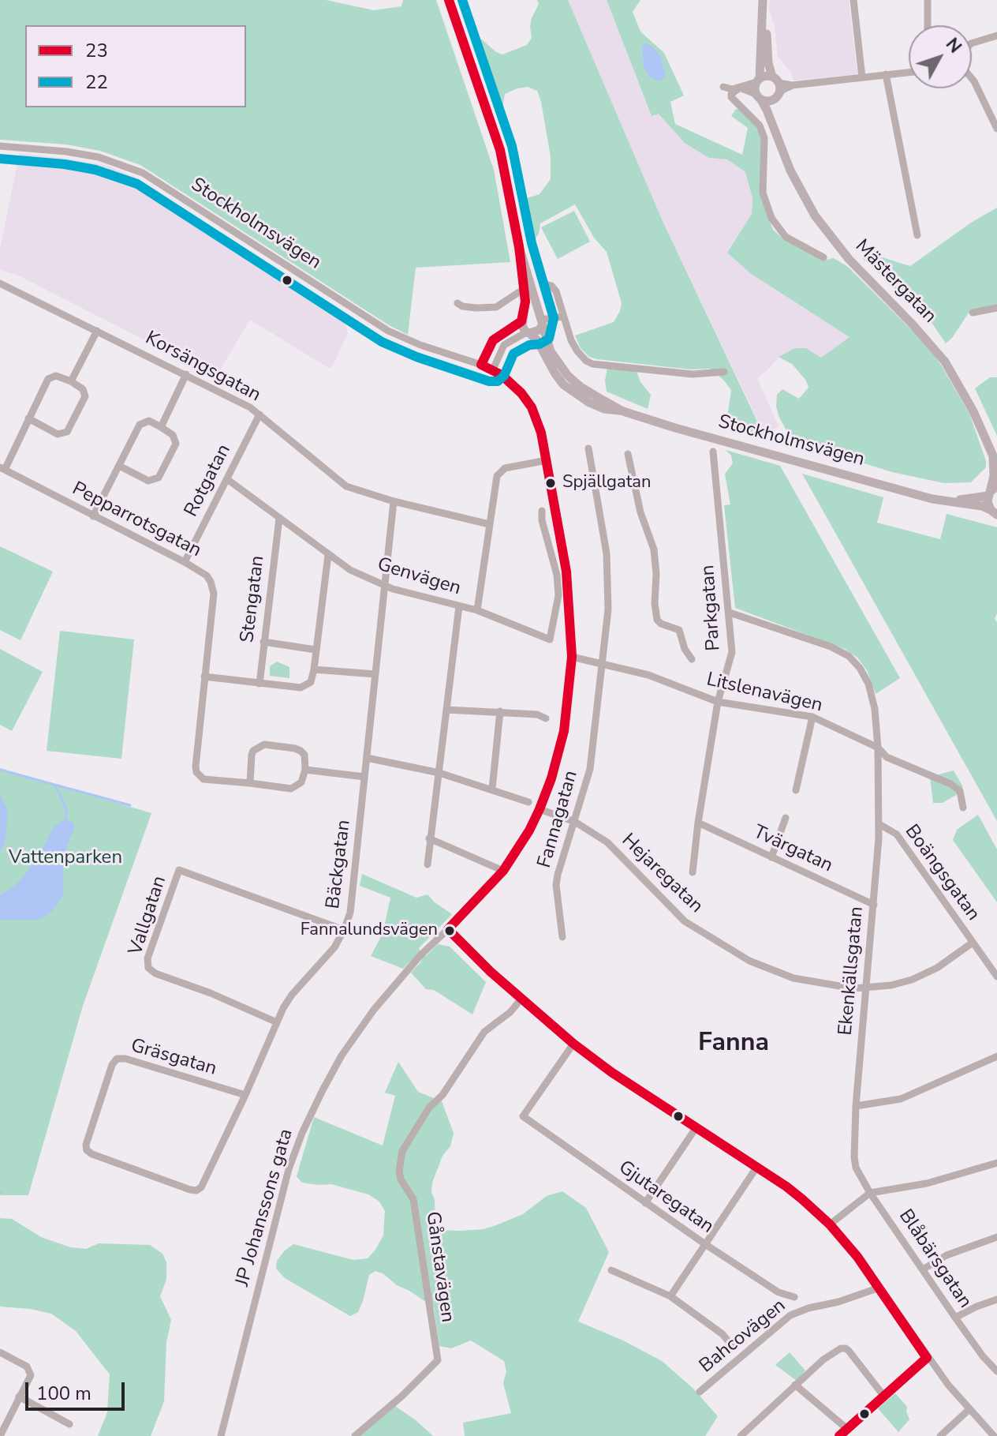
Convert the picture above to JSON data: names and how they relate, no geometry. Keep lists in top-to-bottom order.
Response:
{
  "streets": {
    "main road": ["Stockholmsvägen", "Mästergatan"],
    "street": [
      "Korsängsgatan",
      "Rotgatan",
      "Pepparrotsgatan",
      "Genvägen",
      "Stengatan",
      "Parkgatan",
      "Litslenavägen",
      "Fannagatan",
      "Tvärgatan",
      "Bäckgatan",
      "Boängsgatan",
      "Hejaregatan",
      "Vallgatan",
      "Ekenkällsgatan",
      "Gräsgatan",
      "Gjutaregatan",
      "JP Johanssons gata",
      "Blåbärsgatan",
      "Gånstavägen",
      "Bahcovägen"
    ]
  },
  "crossings": [
    ["Stockholmsvägen", "Mästergatan"],
    ["Stockholmsvägen", "JP Johanssons gata"],
    ["Korsängsgatan", "Rotgatan"],
    ["Korsängsgatan", "Bäckgatan"],
    ["Rotgatan", "Pepparrotsgatan"],
    ["Rotgatan", "Genvägen"],
    ["Genvägen", "Stengatan"],
    ["Genvägen", "Bäckgatan"],
    ["Parkgatan", "Litslenavägen"],
    ["Parkgatan", "Tvärgatan"],
    ["Parkgatan", "Ekenkällsgatan"],
    ["Litslenavägen", "Fannagatan"],
    ["Litslenavägen", "Ekenkällsgatan"],
    ["Litslenavägen", "JP Johanssons gata"],
    ["Fannagatan", "Hejaregatan"],
    ["Tvärgatan", "Ekenkällsgatan"],
    ["Bäckgatan", "Vallgatan"],
    ["Bäckgatan", "Gräsgatan"],
    ["Boängsgatan", "Hejaregatan"],
    ["Boängsgatan", "Ekenkällsgatan"],
    ["Hejaregatan", "Ekenkällsgatan"],
    ["Hejaregatan", "JP Johanssons gata"],
    ["Ekenkällsgatan", "Blåbärsgatan"]
  ],
  "districts": ["Fanna"],
  "parks": ["Vattenparken"],
  "places": ["Spjällgatan", "Fannalundsvägen"],
  "lines": ["transit line 23", "transit line 22"],
  "legend": ["23", "22"],
  "scale_bar": "100 m",
  "north": "top right"
}
